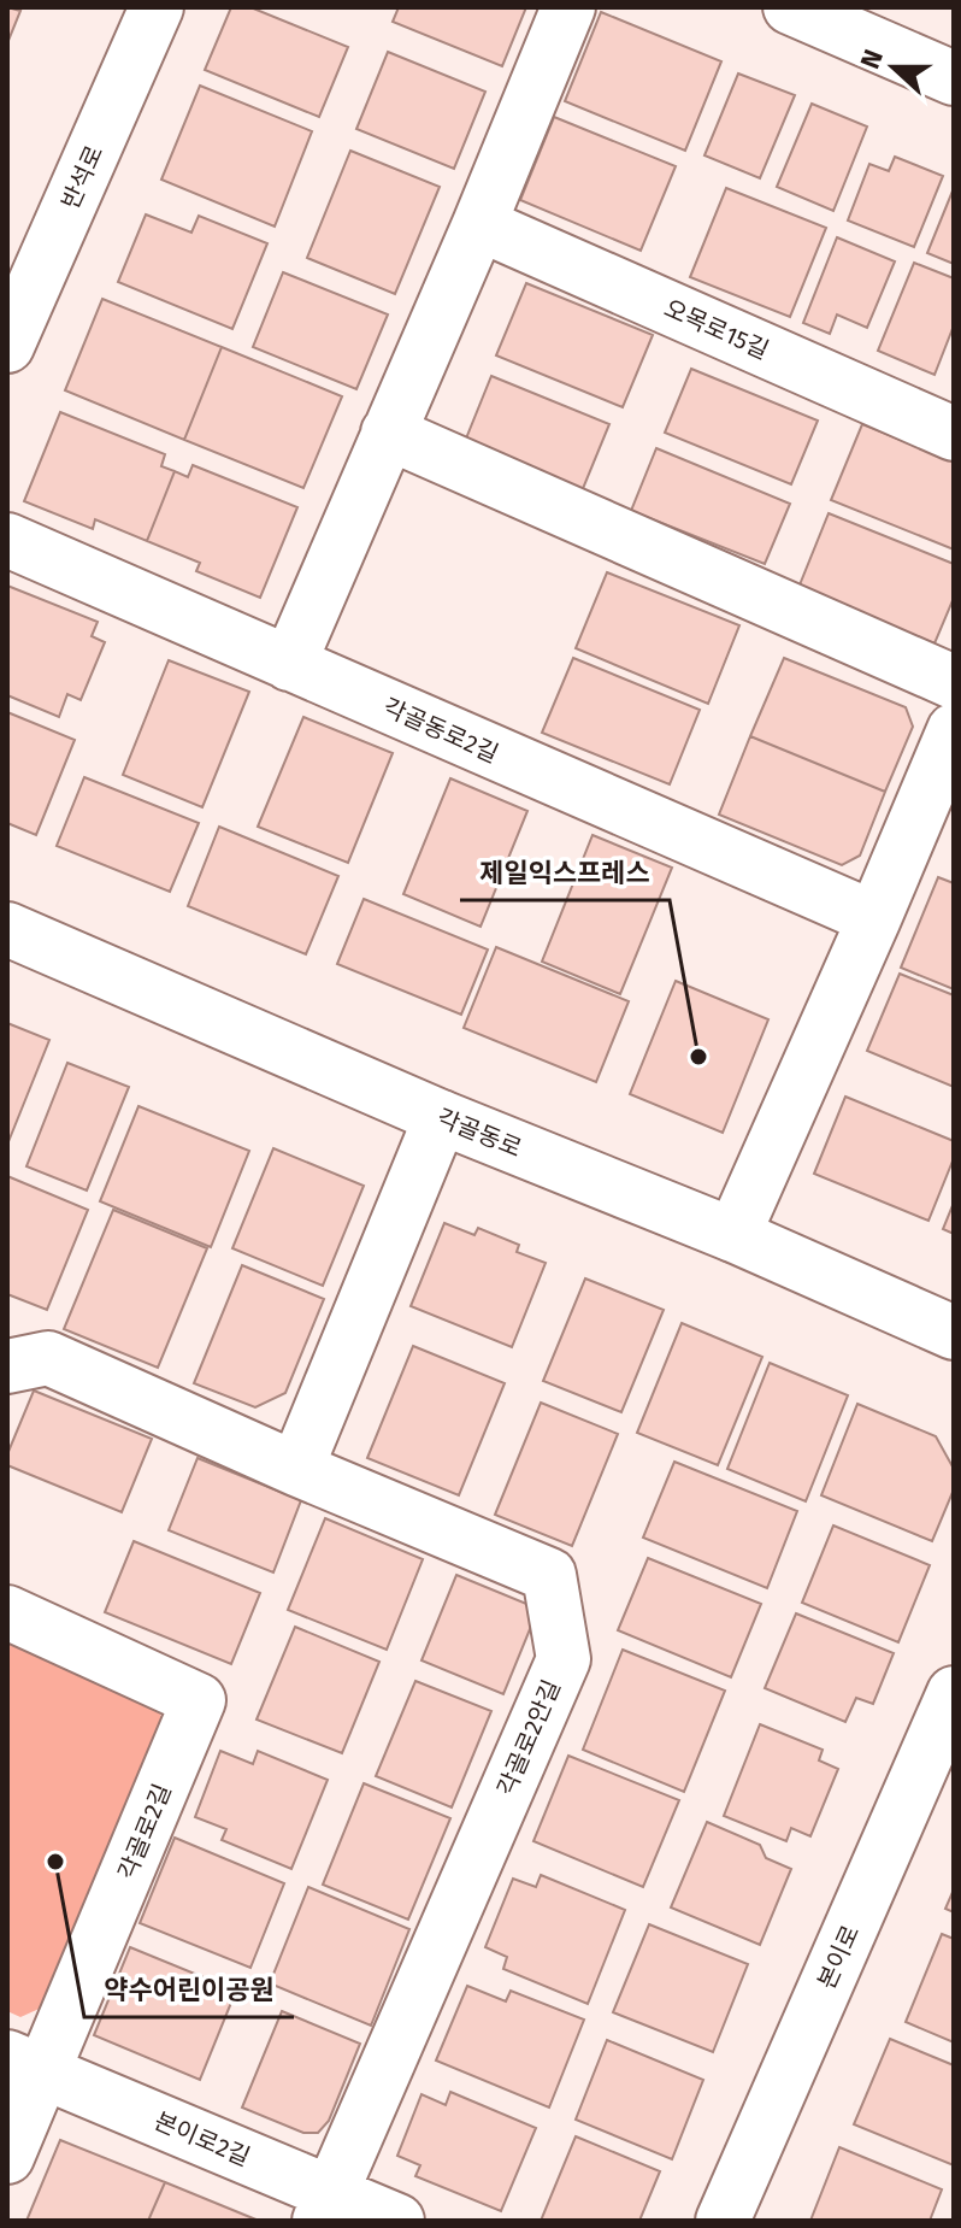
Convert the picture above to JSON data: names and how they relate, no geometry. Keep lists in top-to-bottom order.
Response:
{
  "streets": {
    "street": [
      "반석로",
      "오목로15길",
      "각골동로2길",
      "각골동로",
      "각골로2안길",
      "각골로2길",
      "본이로",
      "본이로2길"
    ]
  },
  "crossings": [
    ["각골로2안길", "본이로2길"],
    ["각골로2길", "본이로2길"]
  ],
  "places": ["제일익스프레스", "약수어린이공원"],
  "north": "left"
}
